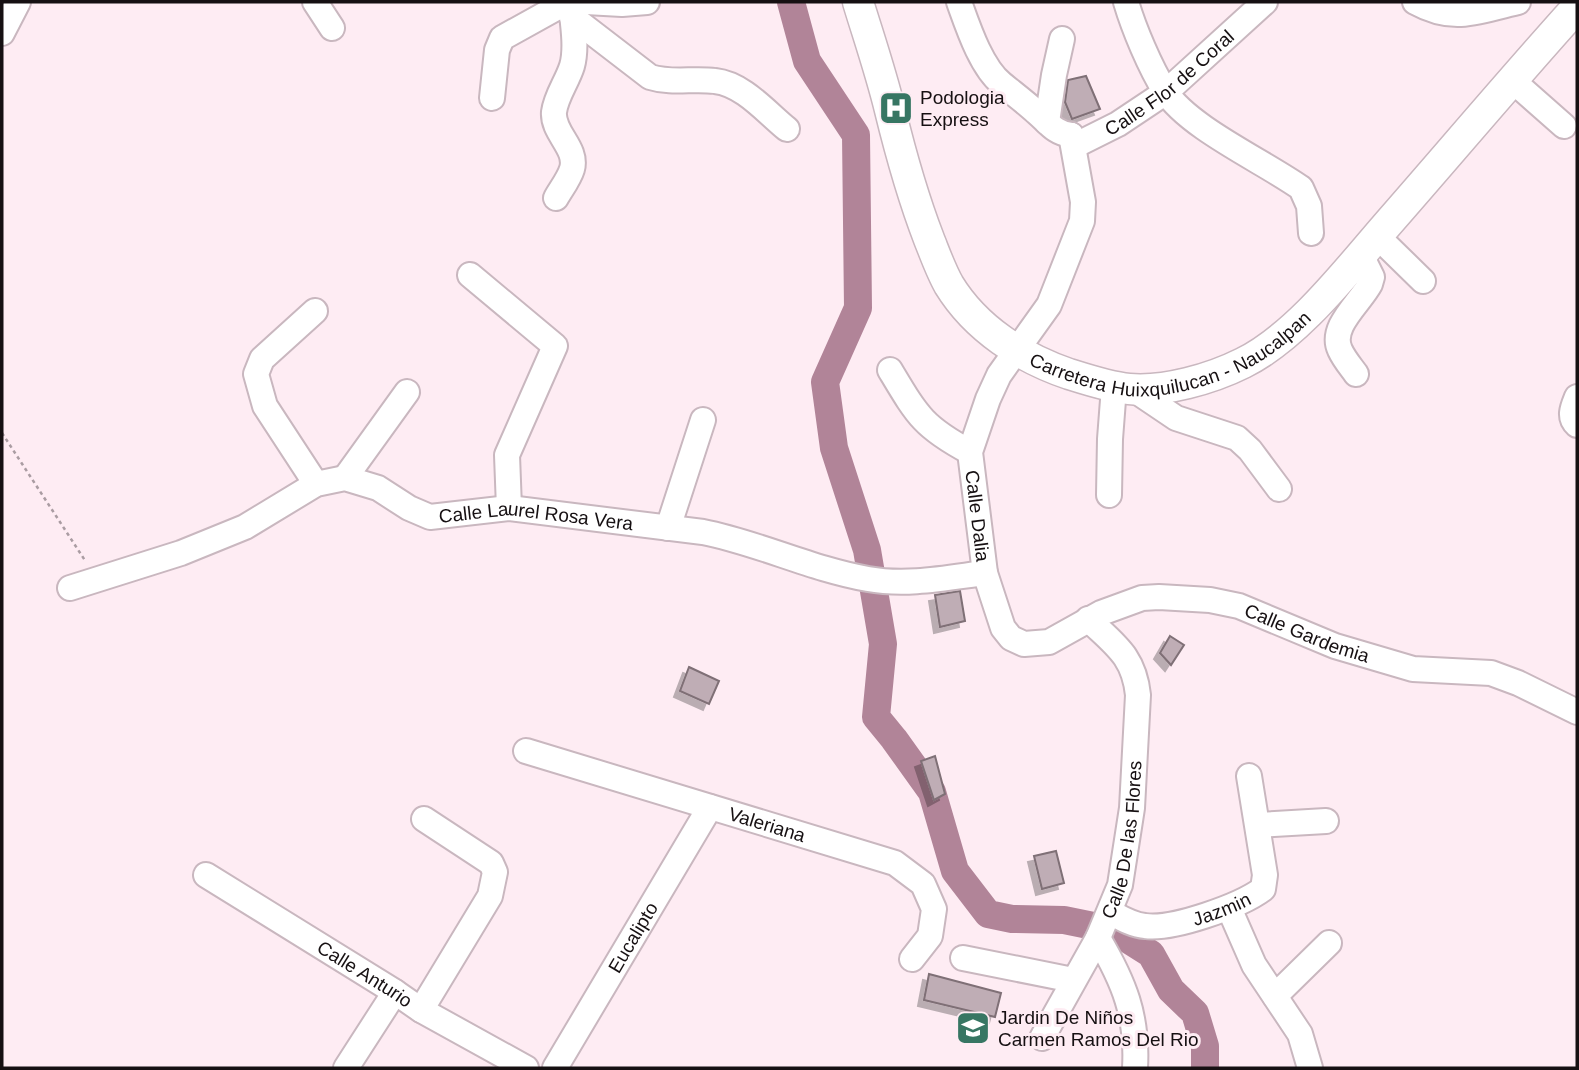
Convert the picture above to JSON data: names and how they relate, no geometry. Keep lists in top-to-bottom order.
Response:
{
  "streets": {
    "main road": ["Carretera Huixquilucan - Naucalpan"],
    "street": [
      "Calle Flor de Coral",
      "Calle Dalia",
      "Calle Laurel Rosa Vera",
      "Calle Gardemia",
      "Valeriana",
      "Calle De las Flores",
      "Jazmin",
      "Eucalipto",
      "Calle Anturio"
    ]
  },
  "crossings": [
    ["Calle Flor de Coral", "Calle Dalia"],
    ["Carretera Huixquilucan - Naucalpan", "Calle Dalia"],
    ["Calle Dalia", "Calle Laurel Rosa Vera"],
    ["Calle Dalia", "Calle Gardemia"],
    ["Calle Gardemia", "Calle De las Flores"],
    ["Valeriana", "Eucalipto"],
    ["Calle De las Flores", "Jazmin"]
  ],
  "places": {
    "hospital": ["Podologia Express"],
    "school or university": ["Jardin De Niños Carmen Ramos Del Rio"]
  }
}
